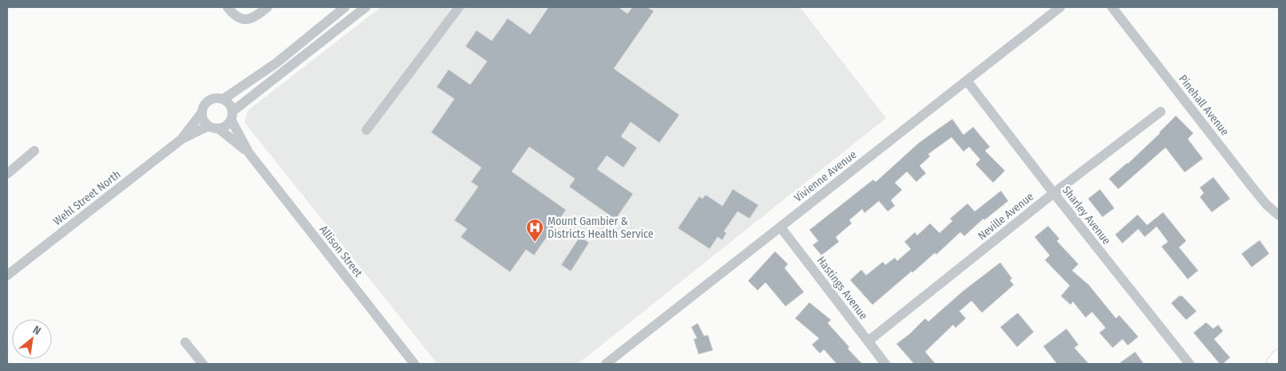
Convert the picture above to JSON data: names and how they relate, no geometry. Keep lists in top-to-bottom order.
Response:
{
  "streets": {
    "street": [
      "Pinehall Avenue",
      "Vivienne Avenue",
      "Wehl Street North",
      "Sharley Avenue",
      "Neville Avenue",
      "Allison Street",
      "Hastings Avenue"
    ]
  },
  "crossings": [
    ["Vivienne Avenue", "Sharley Avenue"],
    ["Vivienne Avenue", "Hastings Avenue"],
    ["Wehl Street North", "Allison Street"],
    ["Sharley Avenue", "Neville Avenue"],
    ["Neville Avenue", "Hastings Avenue"]
  ],
  "places": {
    "hospital": ["Mount Gambier & Districts Health Service"]
  },
  "north": "top right"
}
